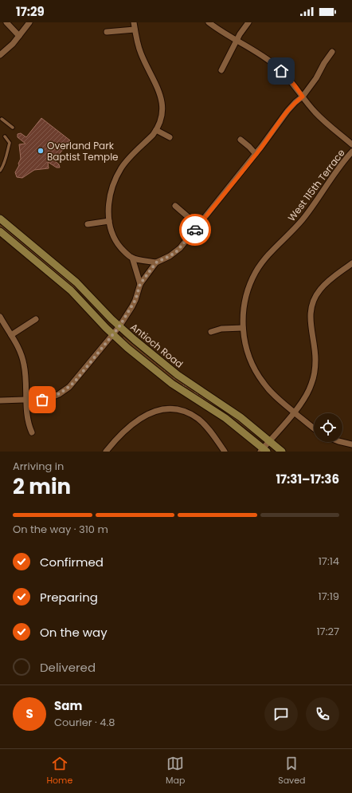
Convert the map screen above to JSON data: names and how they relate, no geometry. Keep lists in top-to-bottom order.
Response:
{
  "streets": {
    "main road": ["Antioch Road"],
    "street": ["West 115th Terrace"]
  },
  "places": ["Overland Park Baptist Temple"],
  "page": {
    "status": "17:29",
    "heading": ["2 min", "Arriving in", "17:31–17:36"],
    "panel": ["Sam", "Courier · 4.8"],
    "bar": "On the way · 310 m",
    "list": [
      ["Confirmed", "17:14"],
      ["Preparing", "17:19"],
      ["On the way", "17:27"],
      "Delivered"
    ],
    "round": "S",
    "tabs": ["Home", "Map", "Saved"]
  }
}
